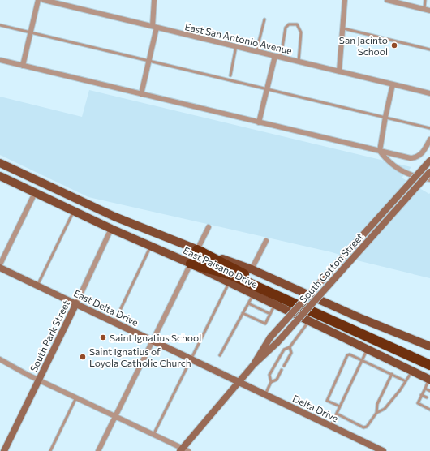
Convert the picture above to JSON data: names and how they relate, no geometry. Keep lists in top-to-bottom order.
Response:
{
  "streets": {
    "main road": [
      "East Paisano Drive",
      "South Cotton Street",
      "East Delta Drive",
      "South Park Street",
      "Delta Drive"
    ],
    "street": ["East San Antonio Avenue"]
  },
  "crossings": [
    ["East Paisano Drive", "South Park Street"],
    ["South Cotton Street", "East Delta Drive"],
    ["South Cotton Street", "Delta Drive"],
    ["East Delta Drive", "South Park Street"],
    ["East Delta Drive", "Delta Drive"]
  ],
  "places": ["San Jacinto School", "Saint Ignatius School", "Saint Ignatius of Loyola Catholic Church"]
}
